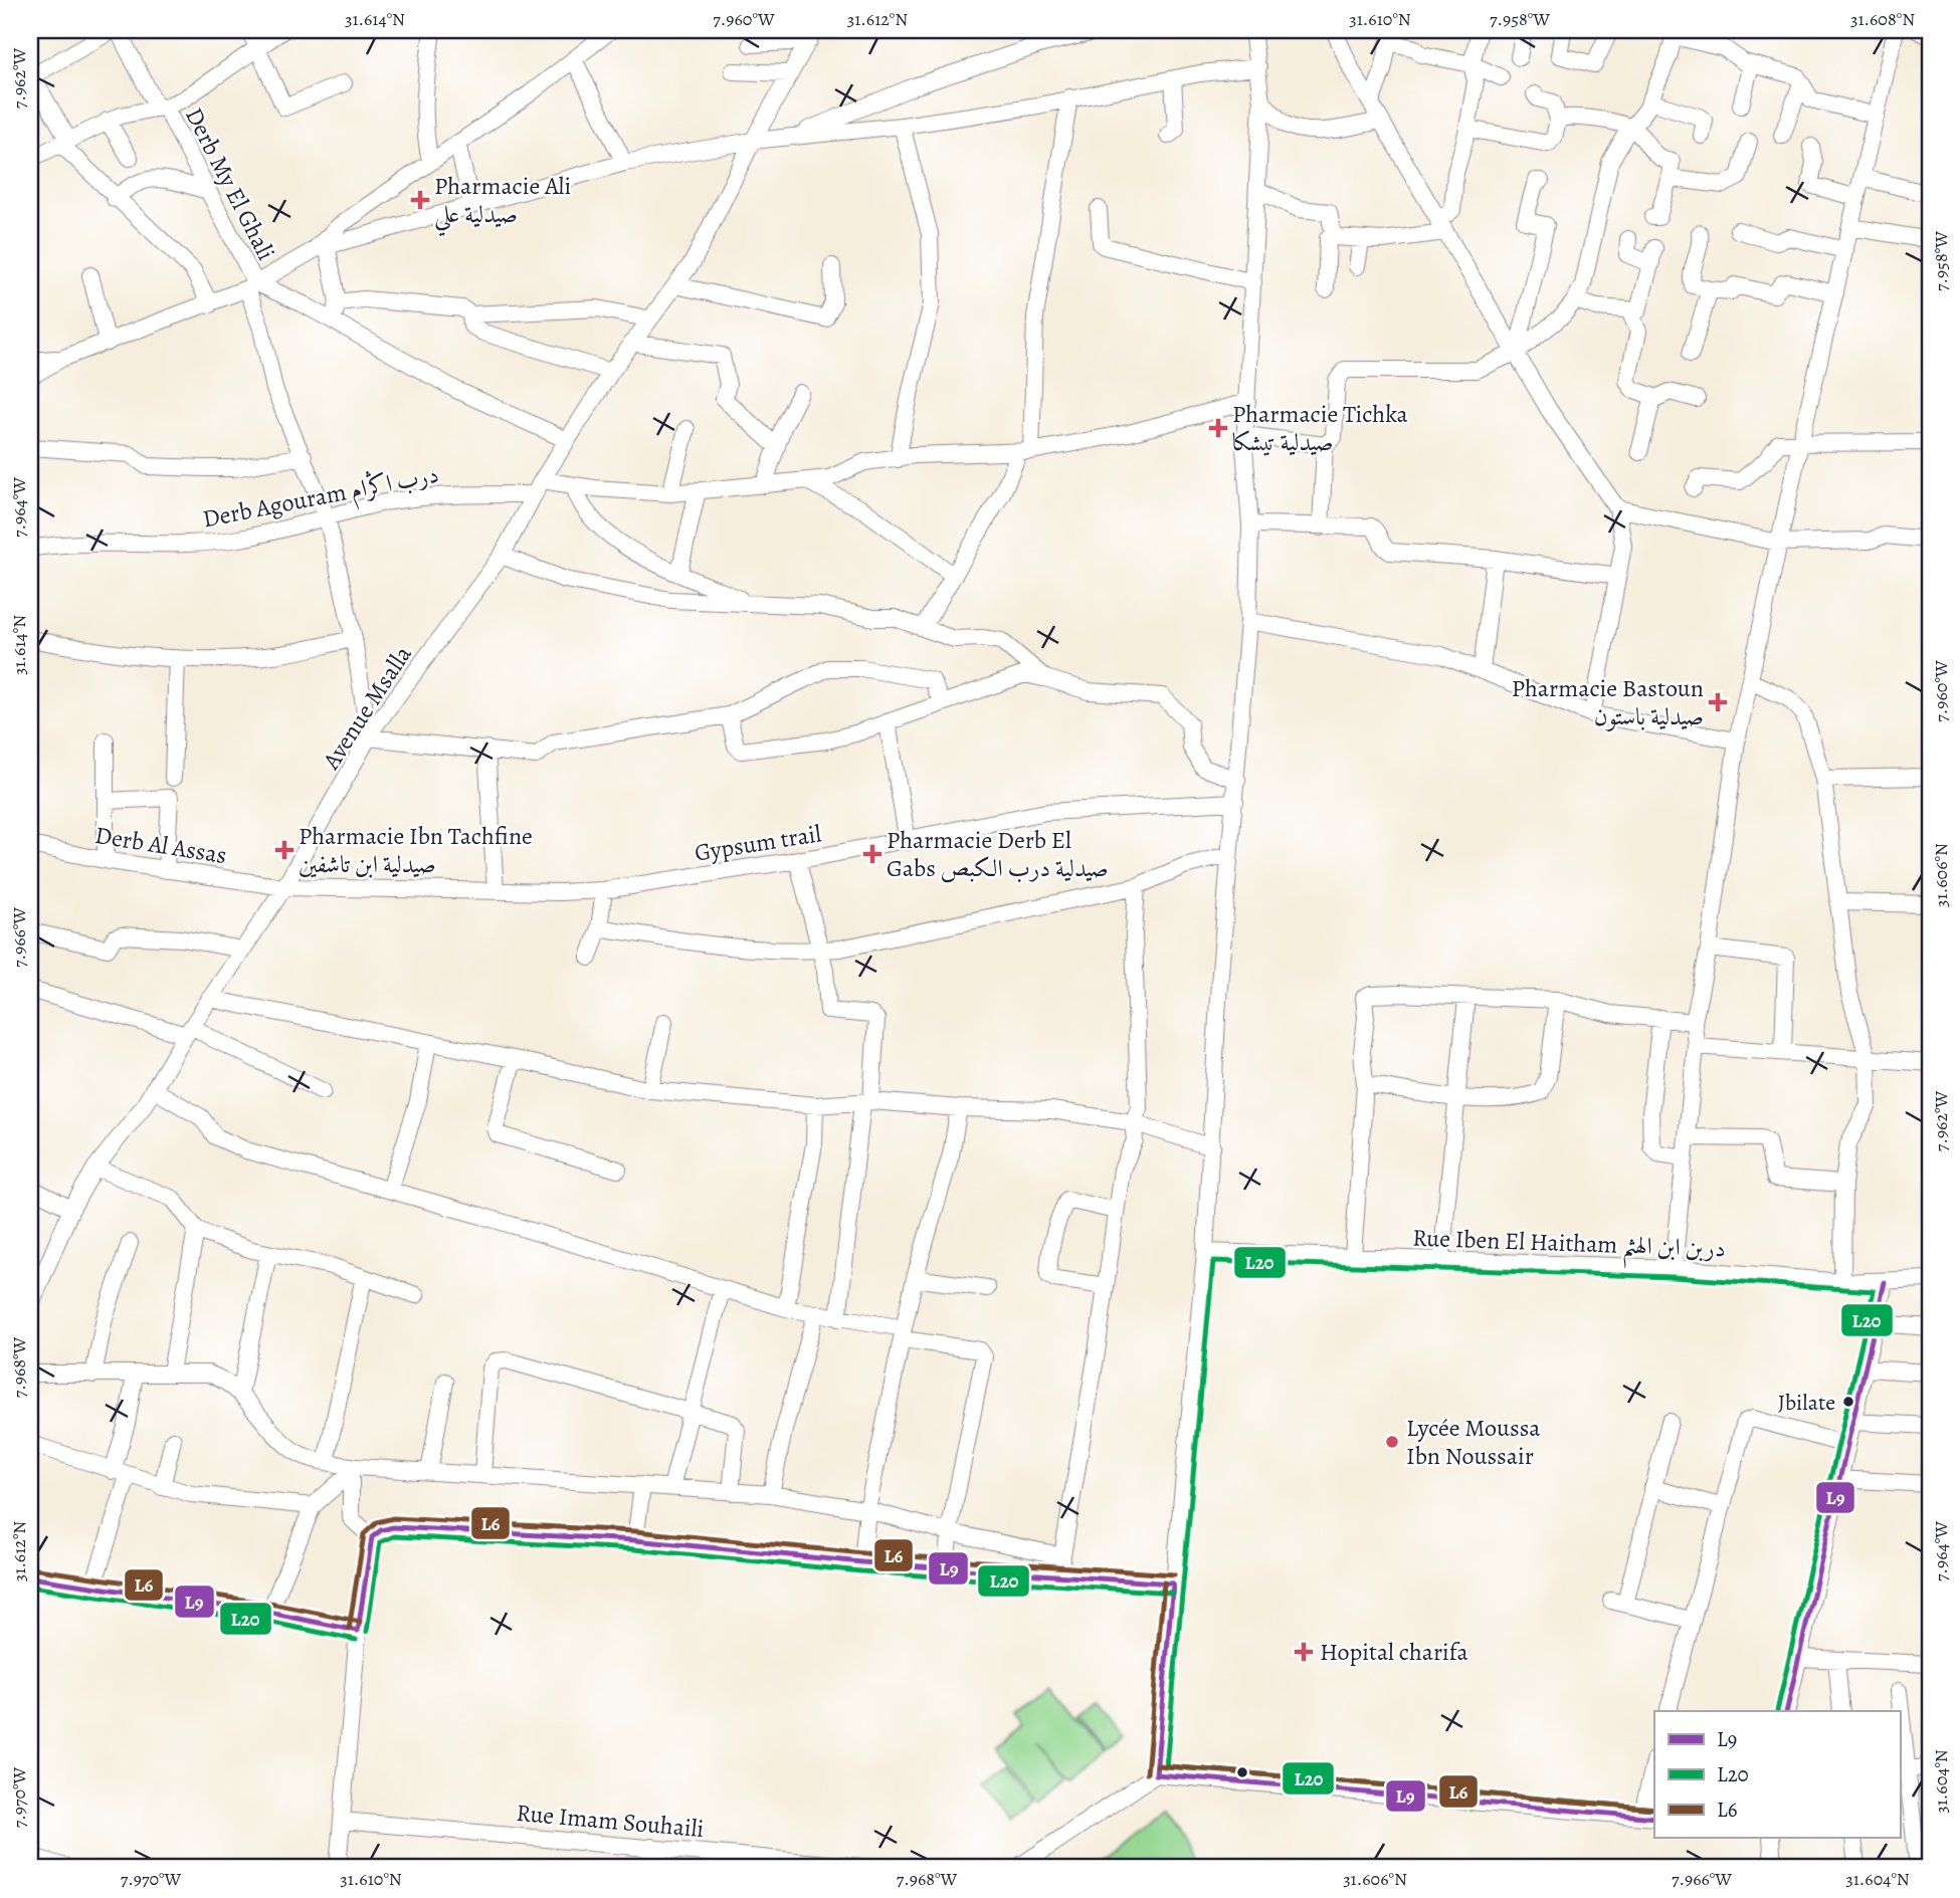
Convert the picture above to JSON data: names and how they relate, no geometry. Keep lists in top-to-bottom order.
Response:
{
  "streets": {
    "street": [
      "Derb My El Ghali",
      "Derb Agouram درب اڭرام",
      "Avenue Msalla",
      "Gypsum trail",
      "Derb Al Assas",
      "Rue Iben El Haitham دربن ابن الهثم",
      "Rue Imam Souhaili"
    ]
  },
  "crossings": [
    ["Derb My El Ghali", "Derb Agouram درب اڭرام"],
    ["Derb My El Ghali", "Avenue Msalla"],
    ["Derb Agouram درب اڭرام", "Avenue Msalla"],
    ["Avenue Msalla", "Gypsum trail"],
    ["Avenue Msalla", "Derb Al Assas"],
    ["Gypsum trail", "Derb Al Assas"]
  ],
  "places": {
    "health": [
      "Pharmacie Ali صيدلية علي",
      "Pharmacie Tichka صيدلية تيشكا",
      "Pharmacie Bastoun صيدلية باستون",
      "Pharmacie Ibn Tachfine صيدلية ابن تاشفين",
      "Pharmacie Derb El Gabs صيدلية درب الكبص",
      "Hopital charifa"
    ],
    "other": ["Jbilate", "Lycée Moussa Ibn Noussair"]
  },
  "lines": ["transit line L20", "transit line L9", "transit line L6"],
  "legend": ["L9", "L20", "L6"],
  "coordinates": [
    "31.614°N",
    "7.960°W",
    "31.612°N",
    "31.610°N",
    "7.958°W",
    "31.608°N",
    "7.962°W",
    "7.964°W",
    "31.606°N",
    "7.966°W",
    "7.968°W",
    "31.604°N",
    "7.970°W"
  ]
}
